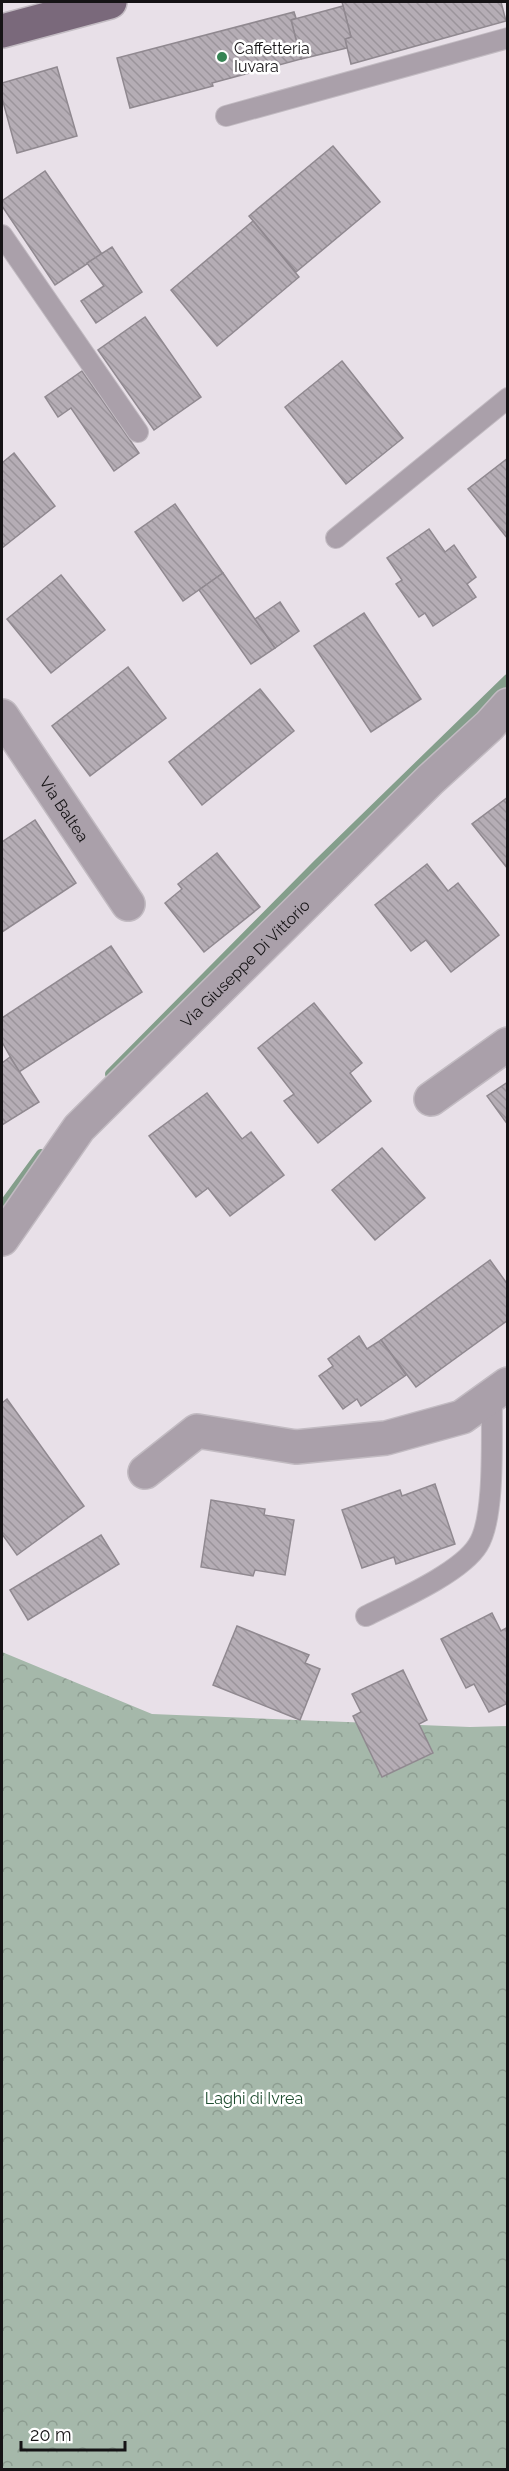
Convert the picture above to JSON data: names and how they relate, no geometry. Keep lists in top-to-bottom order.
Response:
{
  "streets": {
    "street": ["Via Baltea", "Via Giuseppe Di Vittorio"]
  },
  "parks": ["Laghi di Ivrea"],
  "places": ["Caffetteria Iuvara"],
  "scale_bar": "20 m"
}
